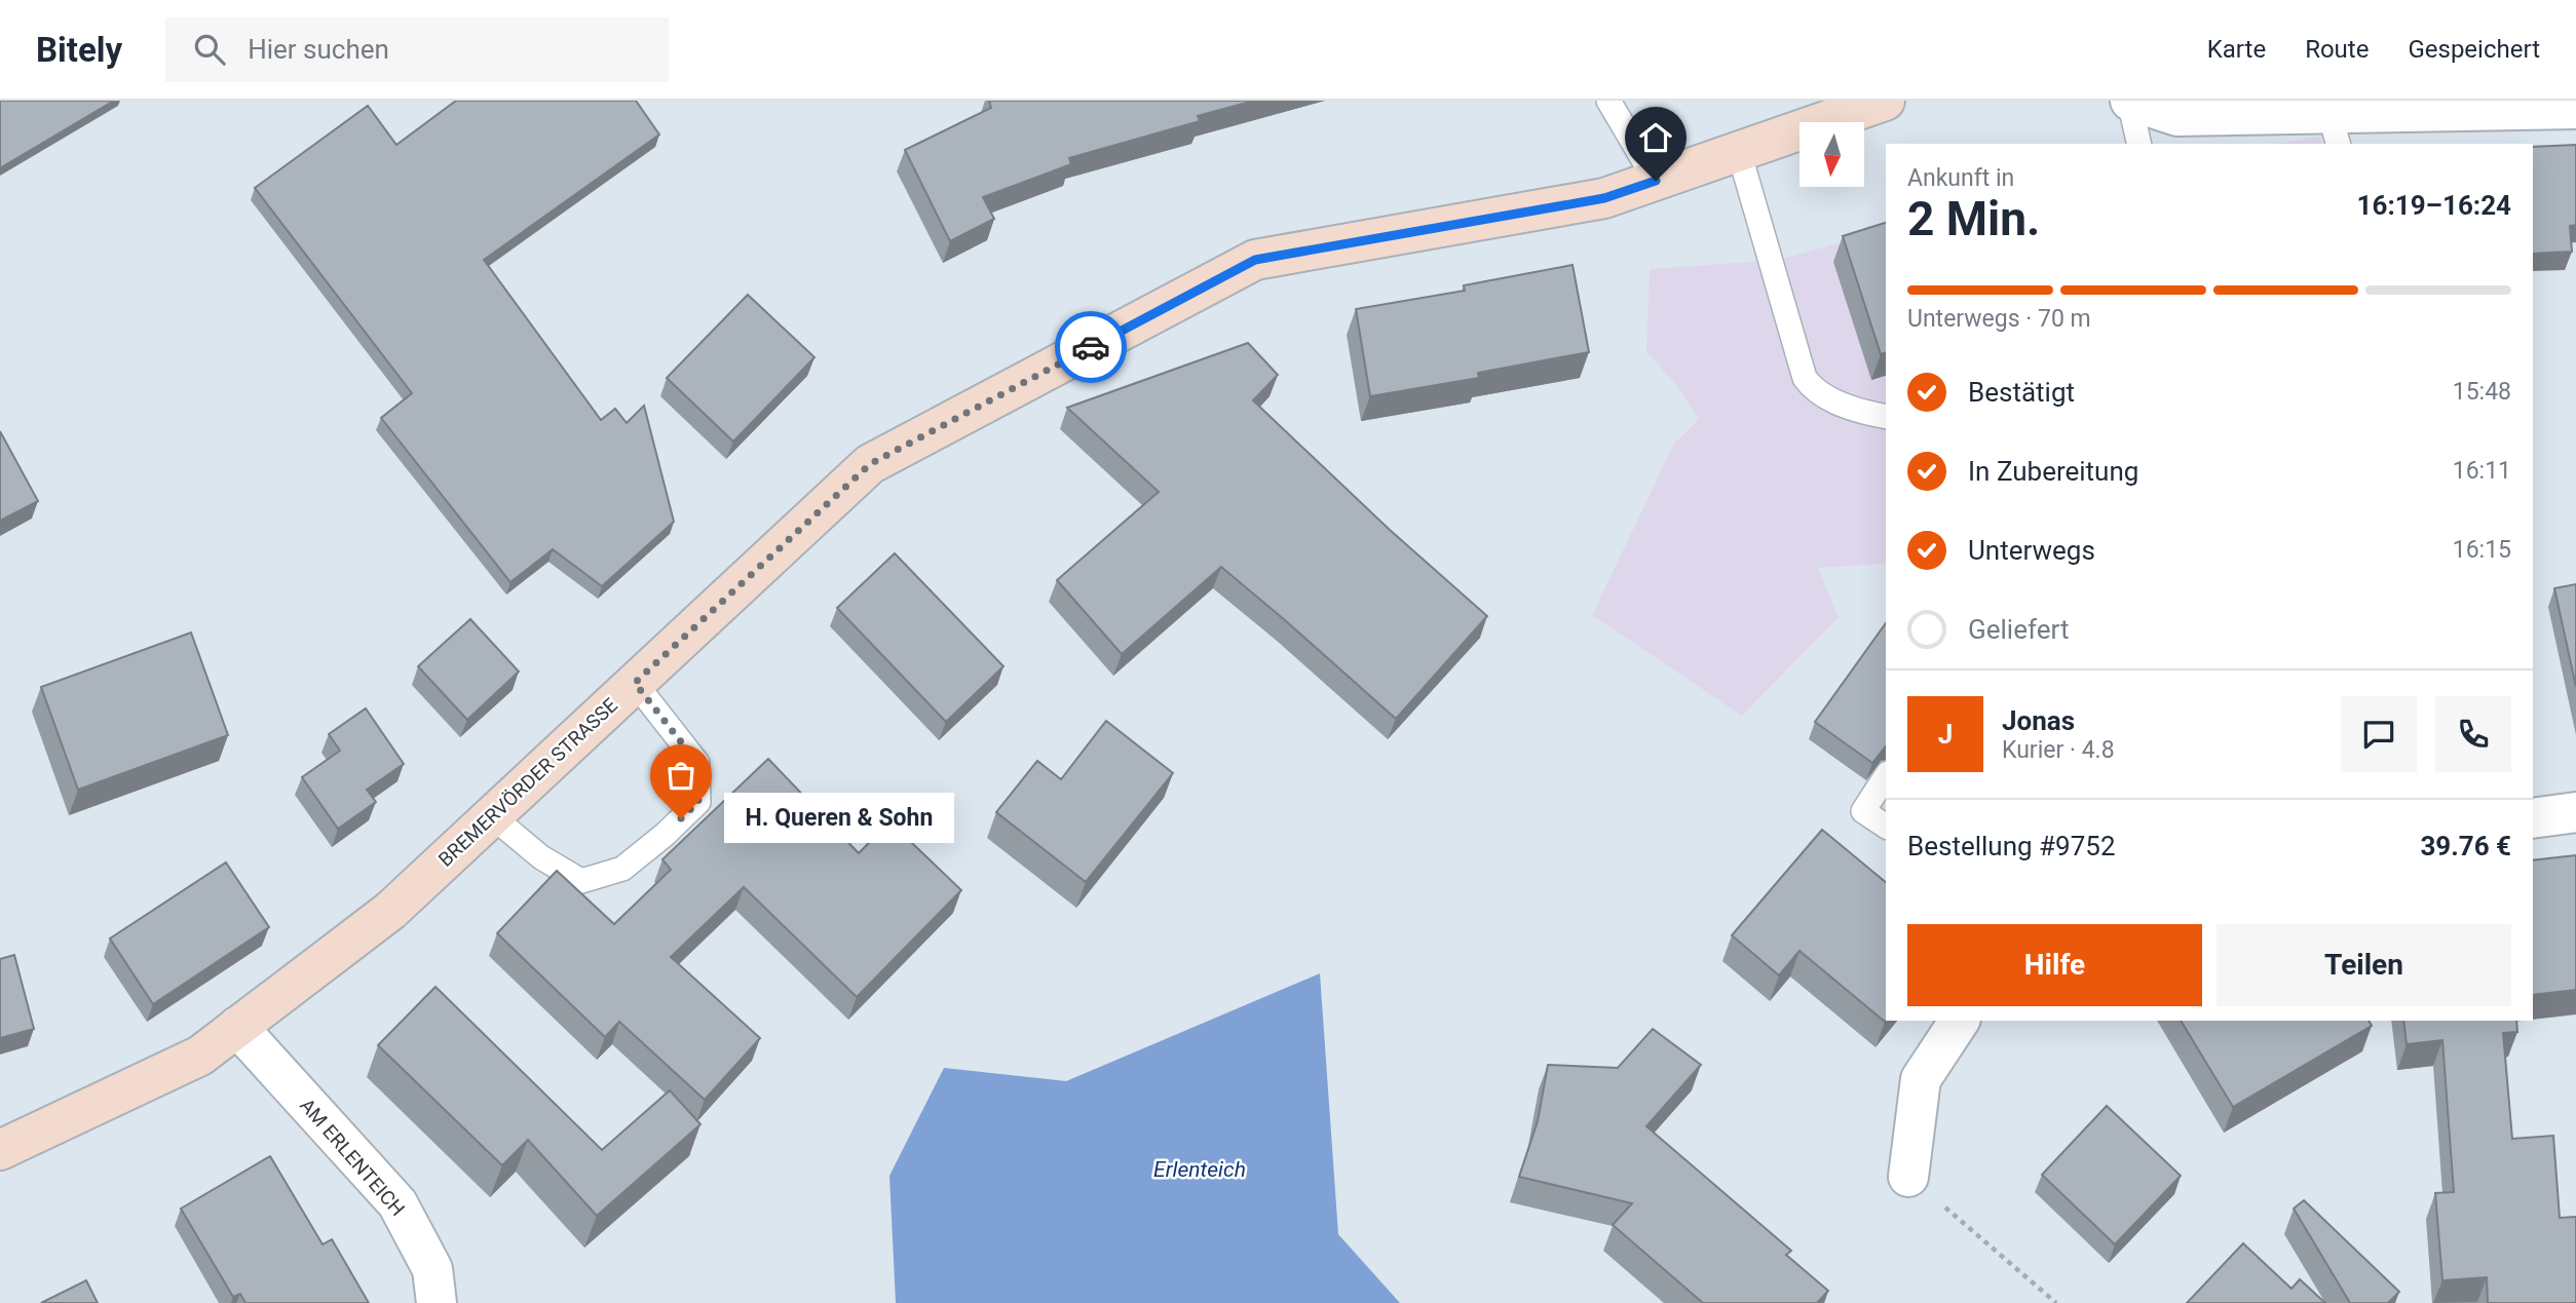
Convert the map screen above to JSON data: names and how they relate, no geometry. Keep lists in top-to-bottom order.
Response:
{
  "streets": {
    "main road": ["BREMERVÖRDER STRASSE"],
    "street": ["AM ERLENTEICH"]
  },
  "crossings": [
    ["BREMERVÖRDER STRASSE", "AM ERLENTEICH"]
  ],
  "water": ["Erlenteich"],
  "places": ["H. Queren & Sohn"],
  "north": "bottom",
  "page": {
    "header": "Bitely",
    "search": "Hier suchen",
    "nav": ["Karte", "Route", "Gespeichert"],
    "heading": ["2 Min.", "Ankunft in", "16:19–16:24"],
    "panel": [
      "Jonas",
      "Kurier · 4.8",
      "Bestellung #9752",
      "39.76 €"
    ],
    "bar": "Unterwegs · 70 m",
    "list": [
      ["Bestätigt", "15:48"],
      ["In Zubereitung", "16:11"],
      ["Unterwegs", "16:15"],
      "Geliefert"
    ],
    "round": "J",
    "bubble": "H. Queren & Sohn",
    "buttons": ["Hilfe", "Teilen"]
  }
}
